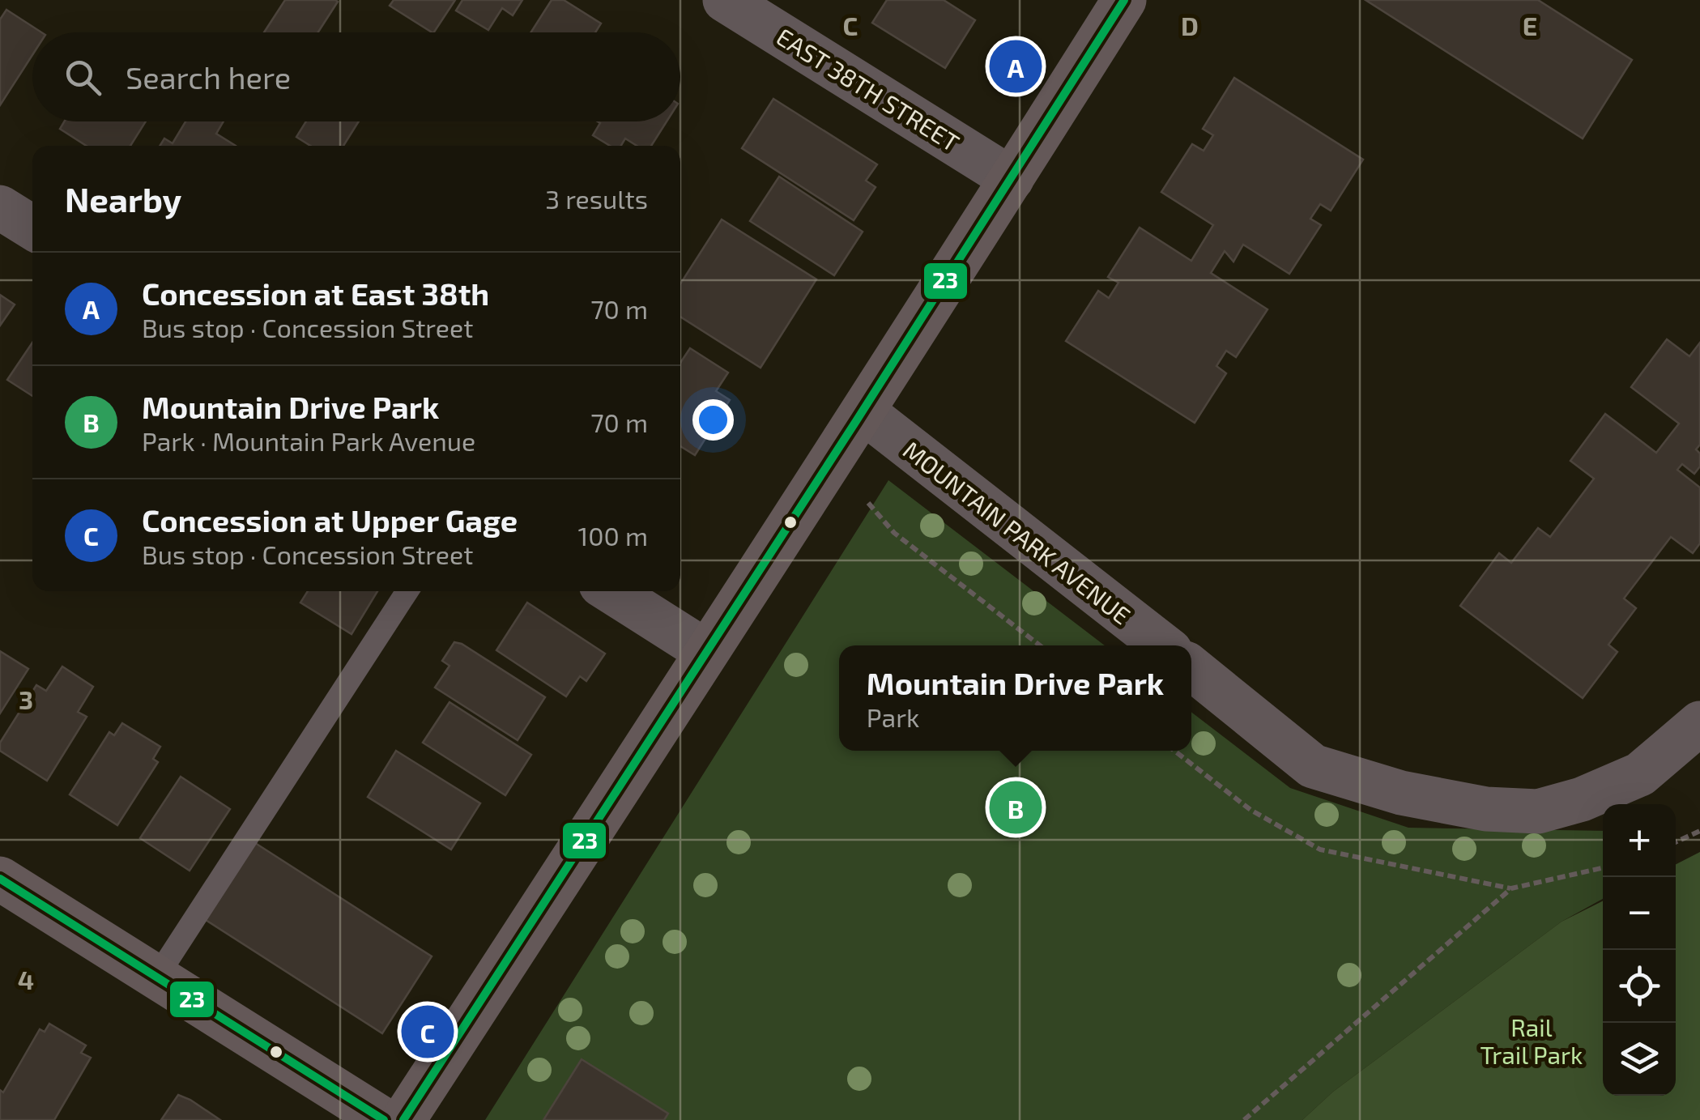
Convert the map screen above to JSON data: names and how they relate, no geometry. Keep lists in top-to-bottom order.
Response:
{
  "streets": {
    "street": ["EAST 38TH STREET", "MOUNTAIN PARK AVENUE"]
  },
  "parks": ["Rail Trail Park"],
  "lines": ["transit line 23"],
  "page": {
    "search": "Search here",
    "pins": ["A", "B", "C"],
    "heading": ["Nearby", "3 results"],
    "list": [
      {
        "mark": "A",
        "name": "Concession at East 38th",
        "note": "Bus stop · Concession Street",
        "value": "70 m"
      },
      {
        "mark": "B",
        "name": "Mountain Drive Park",
        "note": "Park · Mountain Park Avenue",
        "value": "70 m"
      },
      {
        "mark": "C",
        "name": "Concession at Upper Gage",
        "note": "Bus stop · Concession Street",
        "value": "100 m"
      }
    ],
    "popup": ["Mountain Drive Park", "Park"],
    "map_buttons": ["+", "−"]
  },
  "grid": {
    "columns": ["C", "D", "E"],
    "rows": ["3", "4"]
  }
}
